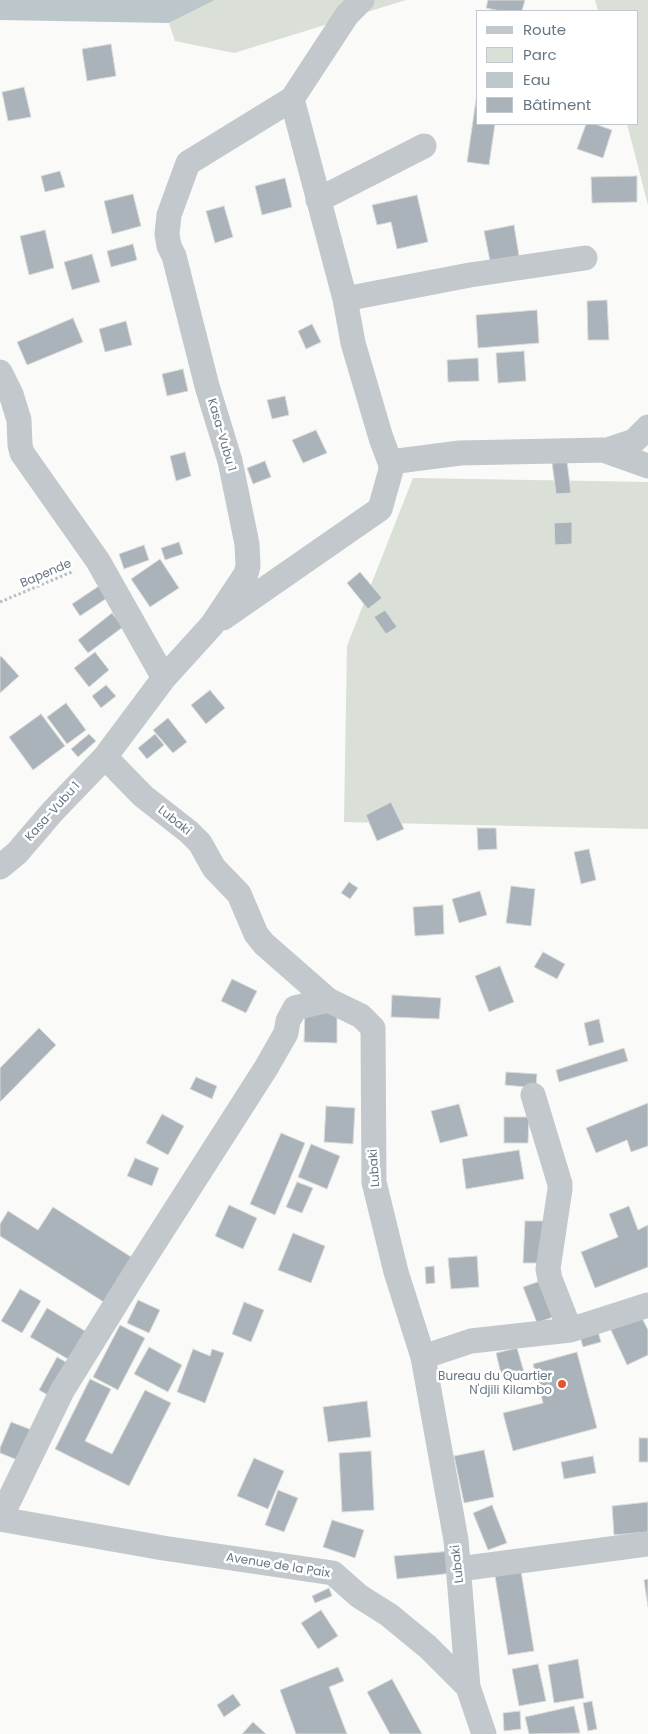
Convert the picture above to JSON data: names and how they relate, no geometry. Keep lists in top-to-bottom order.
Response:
{
  "streets": {
    "street": ["Kasa-Vubu 1", "Lubaki", "Avenue de la Paix"],
    "path": ["Bapende"]
  },
  "crossings": [
    ["Kasa-Vubu 1", "Lubaki"],
    ["Lubaki", "Avenue de la Paix"]
  ],
  "places": ["Bureau du Quartier N'djili Kilambo"],
  "legend": [
    "Route",
    "Parc",
    "Eau",
    "Bâtiment"
  ]
}
